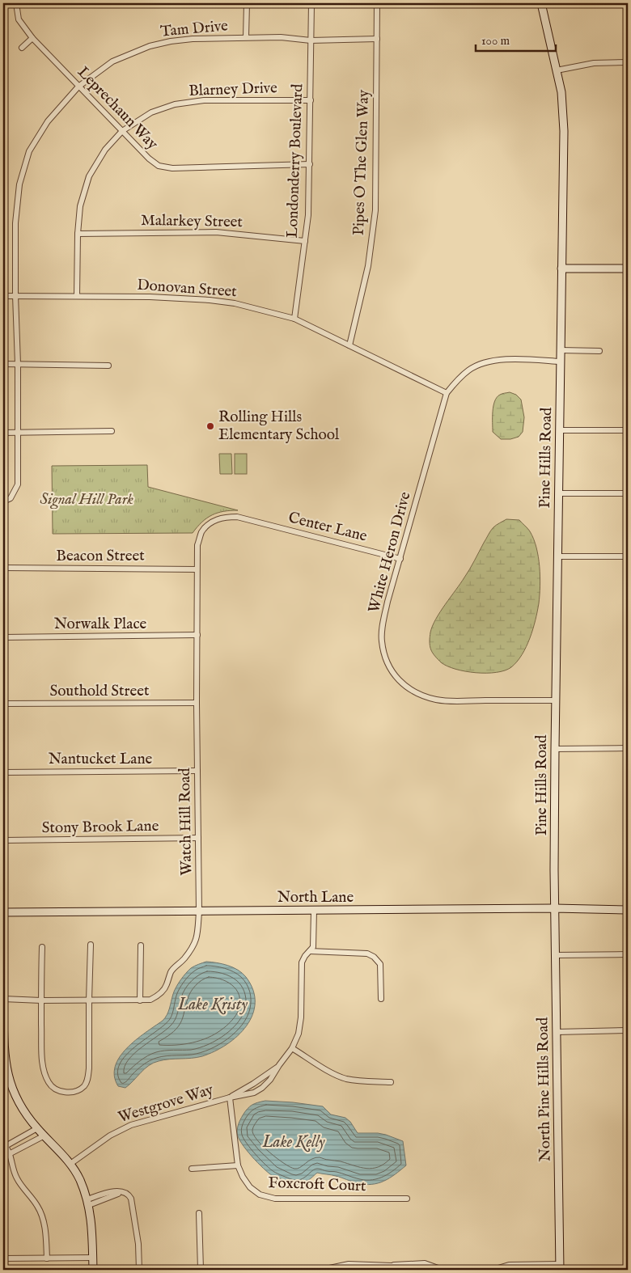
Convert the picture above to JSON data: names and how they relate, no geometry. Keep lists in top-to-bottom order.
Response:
{
  "streets": {
    "main road": ["Pine Hills Road", "North Lane", "North Pine Hills Road"],
    "street": [
      "Tam Drive",
      "Blarney Drive",
      "Leprechaun Way",
      "Londonderry Boulevard",
      "Pipes O The Glen Way",
      "Malarkey Street",
      "Donovan Street",
      "Center Lane",
      "White Heron Drive",
      "Beacon Street",
      "Norwalk Place",
      "Southold Street",
      "Nantucket Lane",
      "Watch Hill Road",
      "Stony Brook Lane",
      "Westgrove Way",
      "Foxcroft Court"
    ]
  },
  "crossings": [
    ["Tam Drive", "Leprechaun Way"],
    ["Tam Drive", "Londonderry Boulevard"],
    ["Tam Drive", "Pipes O The Glen Way"],
    ["Tam Drive", "Donovan Street"],
    ["Blarney Drive", "Leprechaun Way"],
    ["Blarney Drive", "Londonderry Boulevard"],
    ["Blarney Drive", "Malarkey Street"],
    ["Blarney Drive", "Donovan Street"],
    ["Leprechaun Way", "Londonderry Boulevard"],
    ["Londonderry Boulevard", "Malarkey Street"],
    ["Londonderry Boulevard", "Donovan Street"],
    ["Pipes O The Glen Way", "Donovan Street"],
    ["Donovan Street", "White Heron Drive"],
    ["Pine Hills Road", "White Heron Drive"],
    ["Pine Hills Road", "North Lane"],
    ["Pine Hills Road", "North Pine Hills Road"],
    ["Center Lane", "White Heron Drive"],
    ["Center Lane", "Watch Hill Road"],
    ["Beacon Street", "Watch Hill Road"],
    ["Norwalk Place", "Watch Hill Road"],
    ["Southold Street", "Watch Hill Road"],
    ["Nantucket Lane", "Watch Hill Road"],
    ["Watch Hill Road", "Stony Brook Lane"],
    ["Watch Hill Road", "North Lane"],
    ["North Lane", "North Pine Hills Road"],
    ["North Lane", "Westgrove Way"],
    ["Westgrove Way", "Foxcroft Court"]
  ],
  "water": ["Lake Kristy", "Lake Kelly"],
  "parks": ["Signal Hill Park"],
  "places": ["Rolling Hills Elementary School"],
  "scale_bar": "100 m"
}
